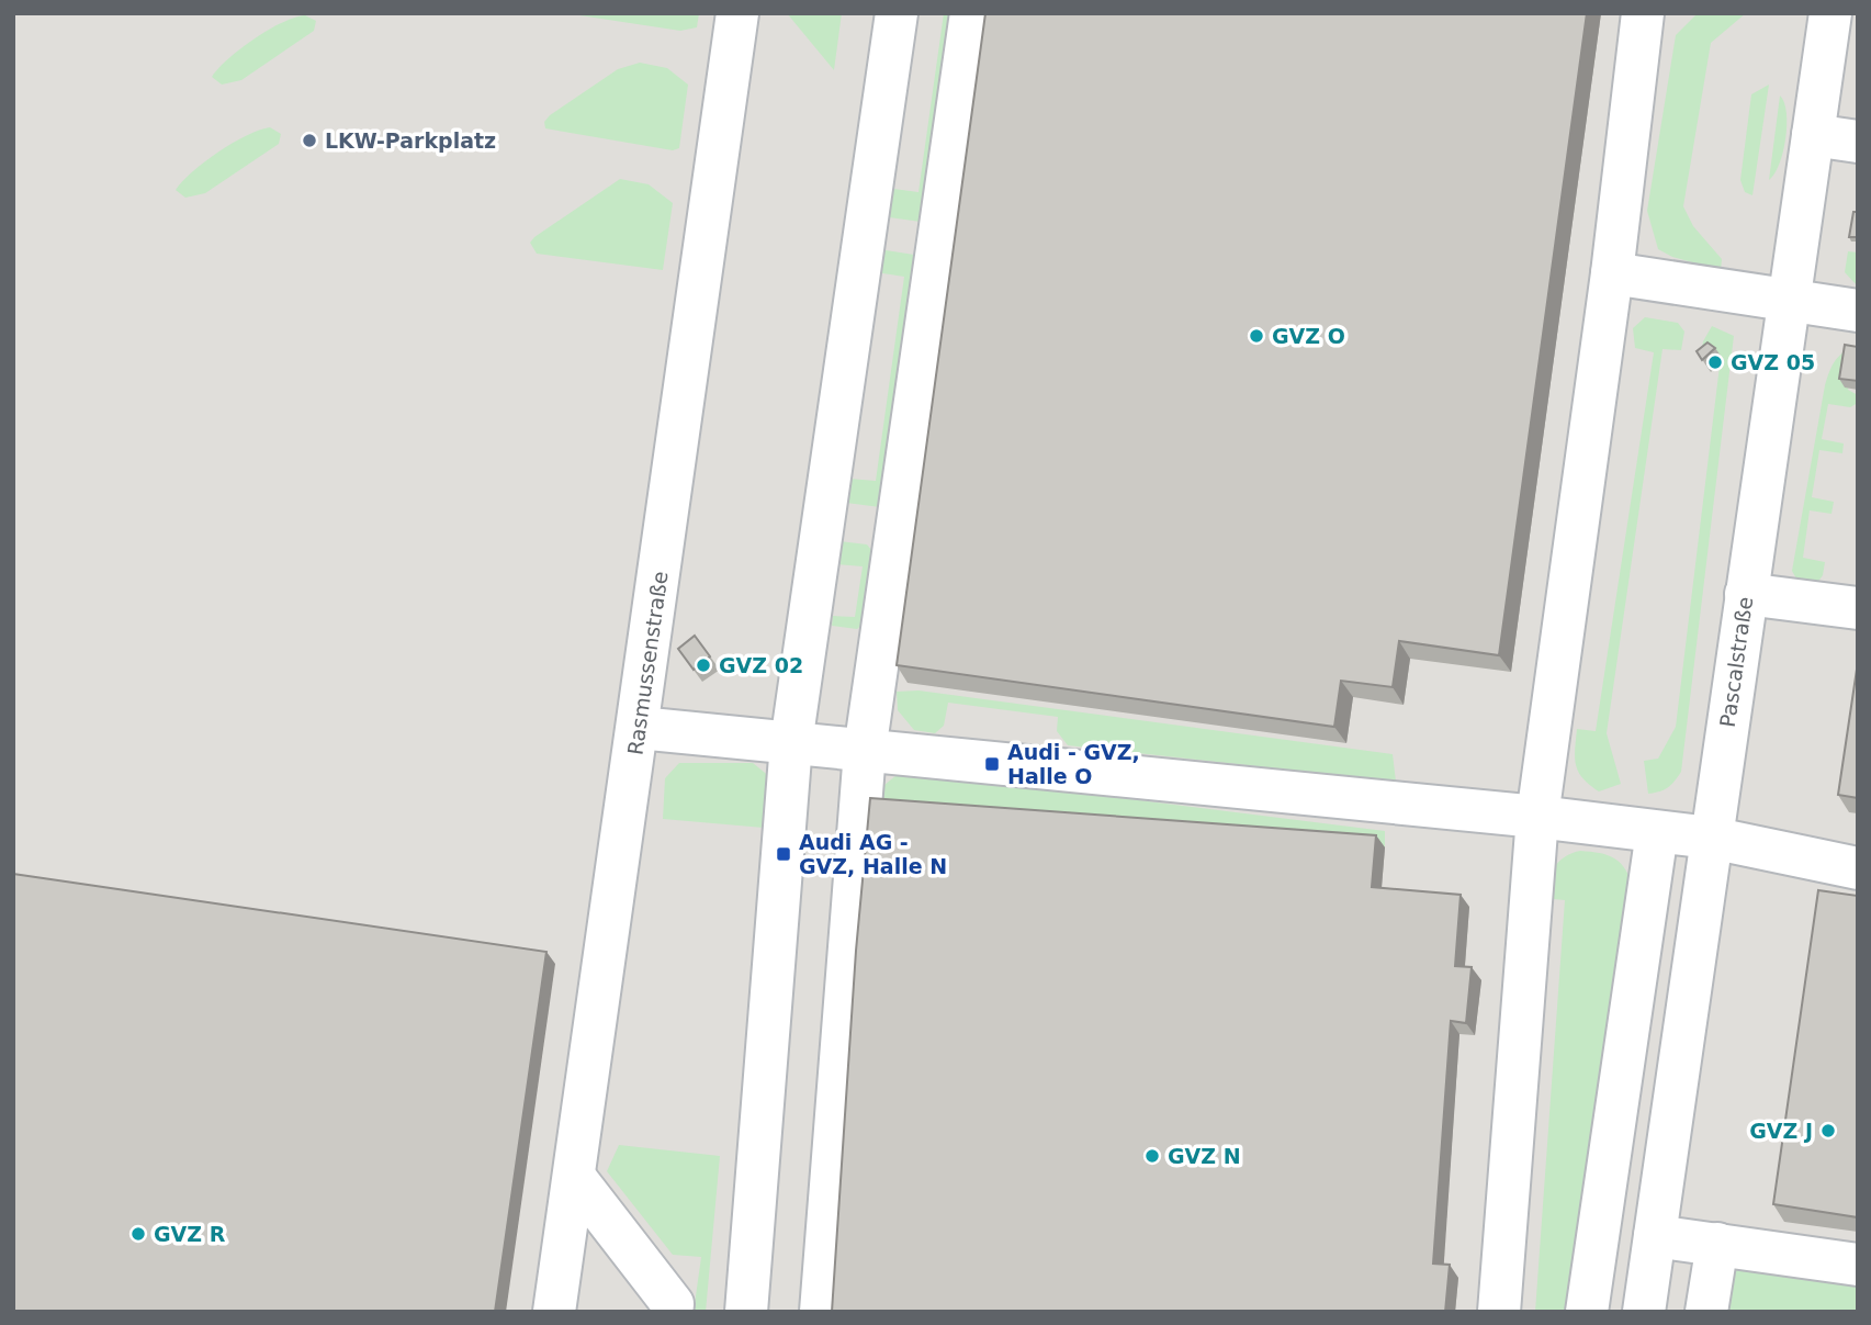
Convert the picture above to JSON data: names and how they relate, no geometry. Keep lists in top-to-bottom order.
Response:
{
  "streets": {
    "street": ["Pascalstraße", "Rasmussenstraße"]
  },
  "places": {
    "other": [
      "LKW-Parkplatz",
      "GVZ O",
      "GVZ 05",
      "GVZ 02",
      "GVZ J",
      "GVZ N",
      "GVZ R"
    ],
    "transit": ["Audi - GVZ, Halle O", "Audi AG - GVZ, Halle N"]
  }
}
